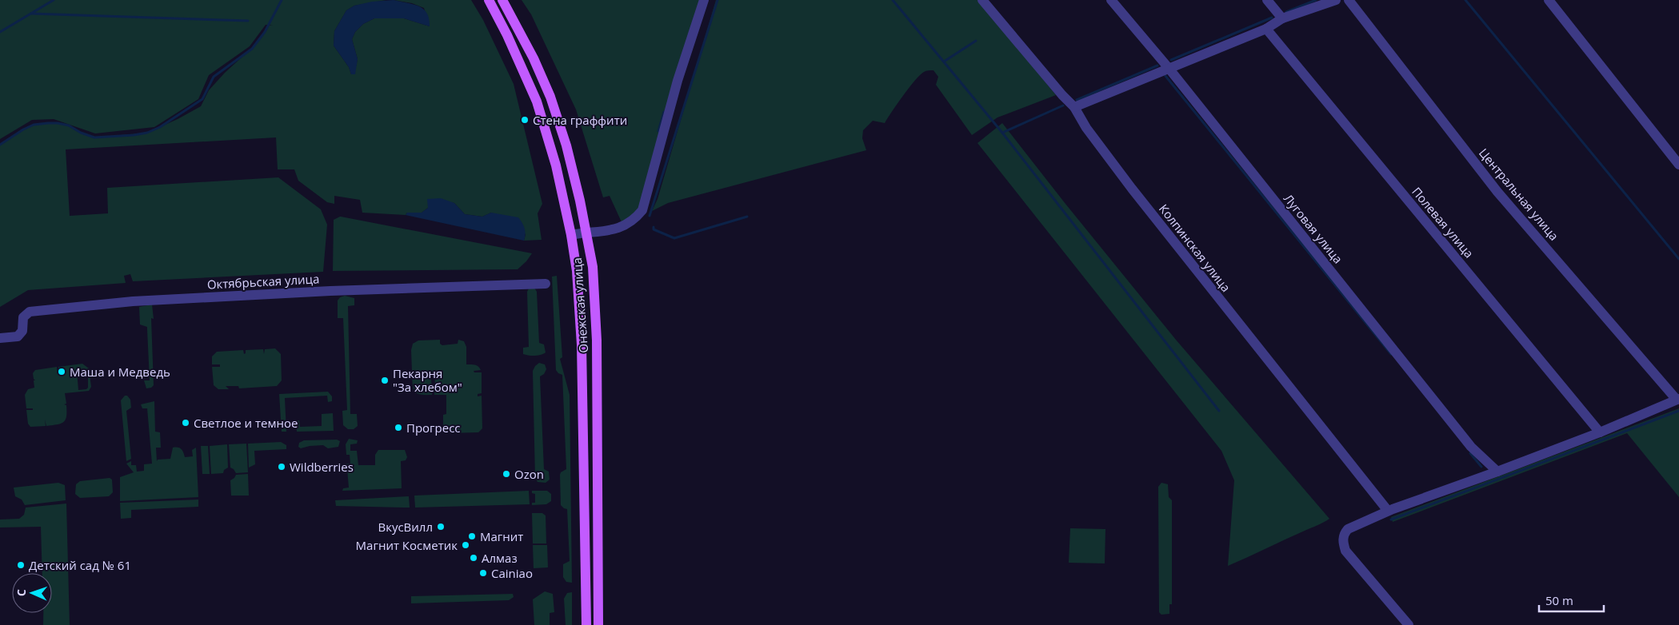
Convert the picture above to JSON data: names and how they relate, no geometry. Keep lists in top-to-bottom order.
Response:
{
  "streets": {
    "main road": ["Онежская улица"],
    "street": [
      "Центральная улица",
      "Полевая улица",
      "Луговая улица",
      "Колпинская улица",
      "Октябрьская улица"
    ]
  },
  "places": [
    "Стена граффити",
    "Маша и Медведь",
    "Пекарня \"За хлебом\"",
    "Светлое и темное",
    "Прогресс",
    "Wildberries",
    "Ozon",
    "ВкусВилл",
    "Магнит",
    "Магнит Косметик",
    "Алмаз",
    "Детский сад № 61",
    "Сainiao"
  ],
  "scale_bar": "50 m",
  "north": "left"
}
